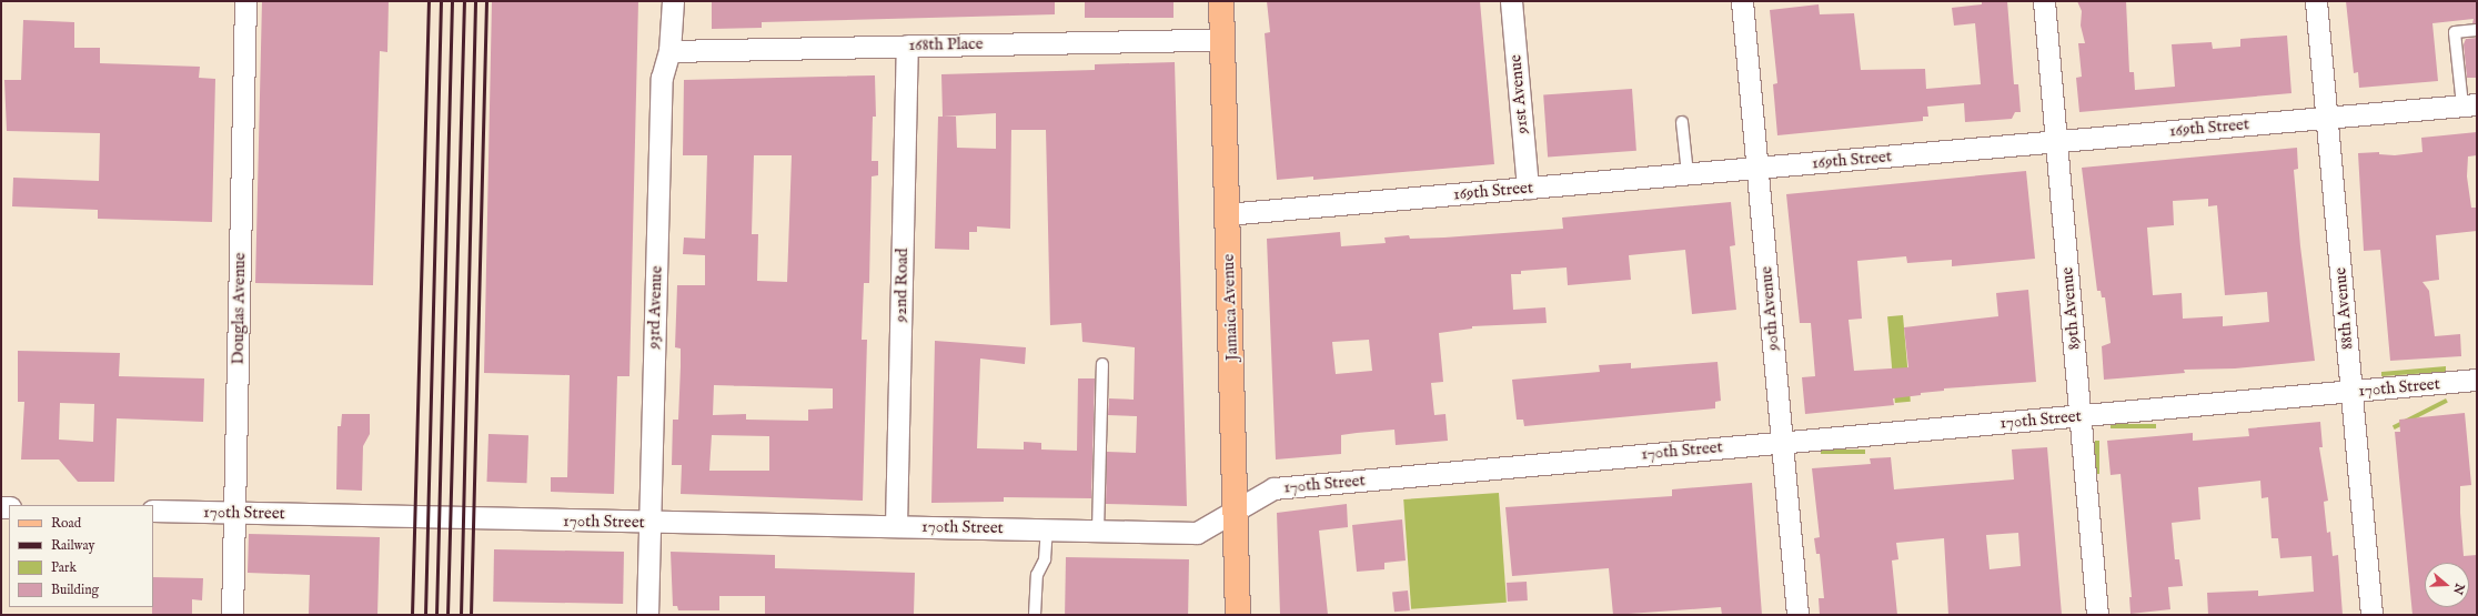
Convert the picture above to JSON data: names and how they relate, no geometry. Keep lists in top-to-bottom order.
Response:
{
  "streets": {
    "main road": ["Jamaica Avenue"],
    "street": [
      "168th Place",
      "91st Avenue",
      "169th Street",
      "92nd Road",
      "93rd Avenue",
      "Douglas Avenue",
      "90th Avenue",
      "89th Avenue",
      "88th Avenue",
      "170th Street"
    ]
  },
  "crossings": [
    ["168th Place", "92nd Road"],
    ["168th Place", "93rd Avenue"],
    ["168th Place", "Jamaica Avenue"],
    ["91st Avenue", "169th Street"],
    ["169th Street", "Jamaica Avenue"],
    ["169th Street", "90th Avenue"],
    ["169th Street", "89th Avenue"],
    ["169th Street", "88th Avenue"],
    ["92nd Road", "170th Street"],
    ["93rd Avenue", "170th Street"],
    ["Jamaica Avenue", "170th Street"],
    ["Douglas Avenue", "170th Street"],
    ["90th Avenue", "170th Street"],
    ["89th Avenue", "170th Street"],
    ["88th Avenue", "170th Street"]
  ],
  "legend": [
    "Road",
    "Railway",
    "Park",
    "Building"
  ],
  "north": "right"
}
